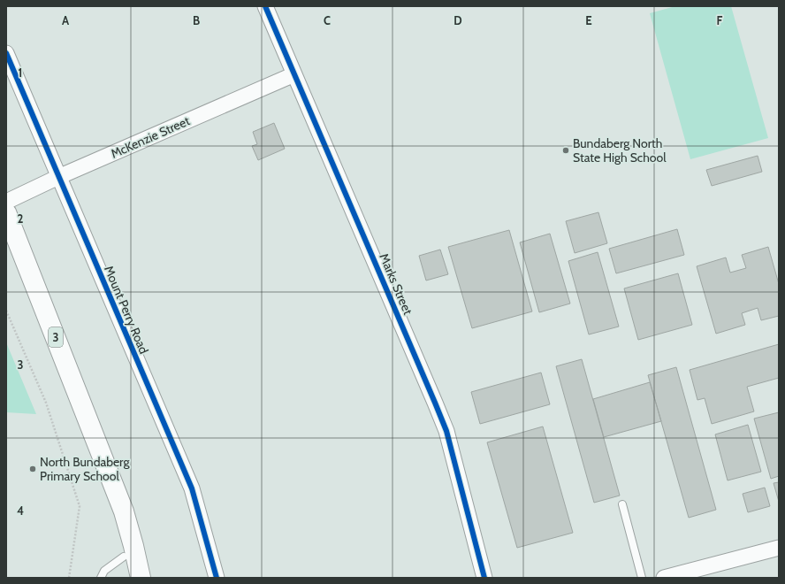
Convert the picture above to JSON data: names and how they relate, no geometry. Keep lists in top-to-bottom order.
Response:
{
  "streets": {
    "main road": ["3"],
    "street": ["McKenzie Street", "Marks Street", "Mount Perry Road"]
  },
  "crossings": [
    ["McKenzie Street", "Marks Street"],
    ["McKenzie Street", "Mount Perry Road"]
  ],
  "places": ["Bundaberg North State High School", "North Bundaberg Primary School"],
  "grid": {
    "columns": [
      "A",
      "B",
      "C",
      "D",
      "E",
      "F"
    ],
    "rows": [
      "1",
      "2",
      "3",
      "4"
    ]
  }
}
